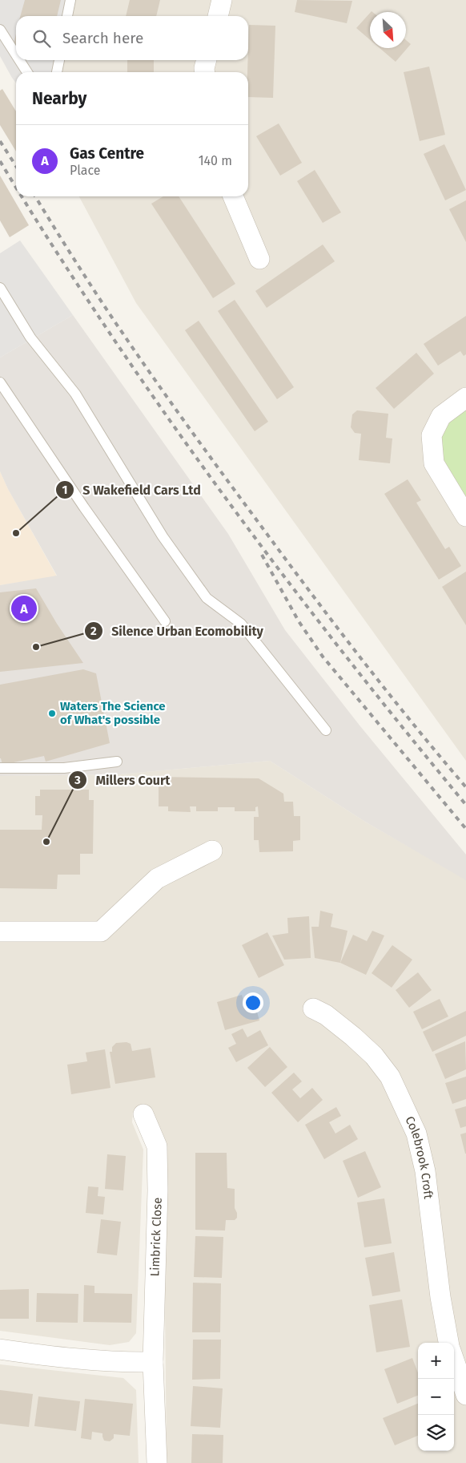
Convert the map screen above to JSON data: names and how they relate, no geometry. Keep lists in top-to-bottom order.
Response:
{
  "streets": {
    "street": ["Colebrook Croft", "Limbrick Close"]
  },
  "places": [
    "S Wakefield Cars Ltd",
    "Silence Urban Ecomobility",
    "Waters The Science of What's possible",
    "Millers Court"
  ],
  "north": "bottom right",
  "page": {
    "search": "Search here",
    "heading": "Nearby",
    "list": [
      {
        "mark": "A",
        "name": "Gas Centre",
        "note": "Place",
        "value": "140 m"
      }
    ],
    "pins": "A",
    "map_buttons": ["+", "−"]
  }
}
